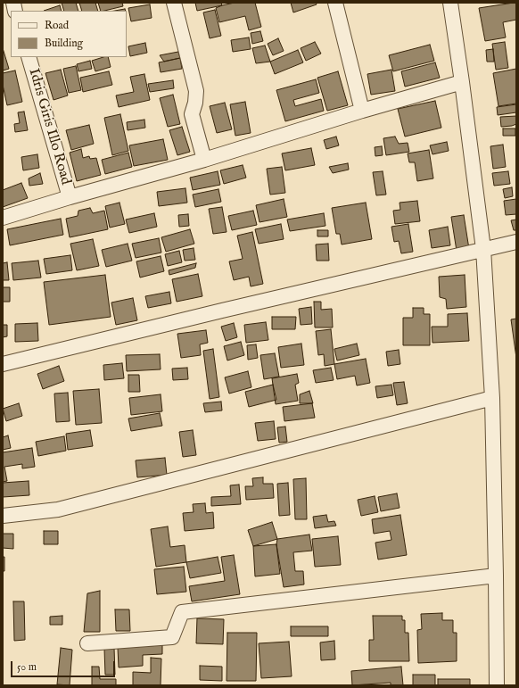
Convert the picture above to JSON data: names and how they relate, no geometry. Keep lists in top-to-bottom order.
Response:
{
  "streets": {
    "street": ["Idris Giris Illo Road"]
  },
  "legend": ["Road", "Building"],
  "scale_bar": "50 m"
}
